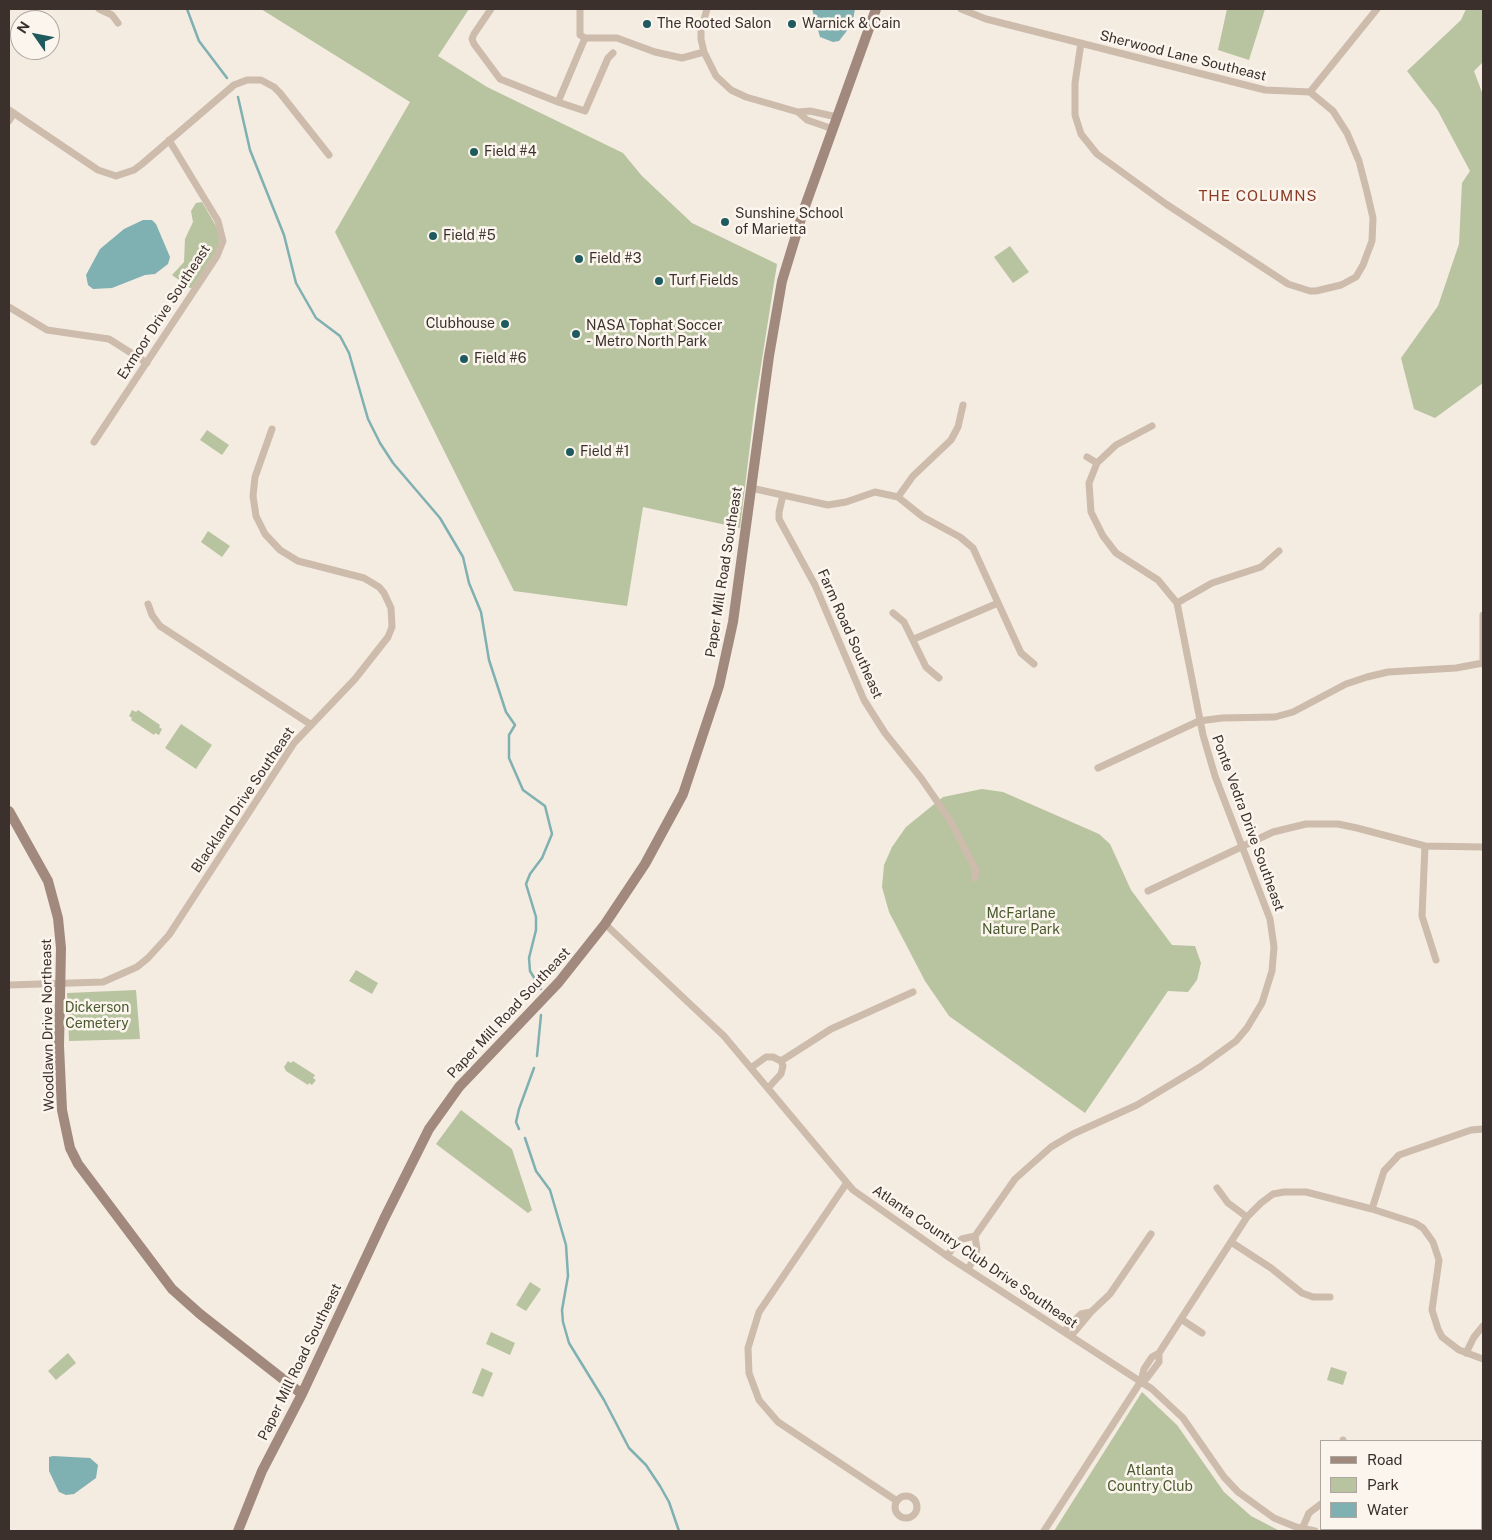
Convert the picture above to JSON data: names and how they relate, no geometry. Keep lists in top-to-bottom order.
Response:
{
  "streets": {
    "street": [
      "Sherwood Lane Southeast",
      "Exmoor Drive Southeast",
      "Paper Mill Road Southeast",
      "Farm Road Southeast",
      "Blackland Drive Southeast",
      "Ponte Vedra Drive Southeast",
      "Woodlawn Drive Northeast",
      "Atlanta Country Club Drive Southeast"
    ]
  },
  "crossings": [
    ["Paper Mill Road Southeast", "Woodlawn Drive Northeast"],
    ["Paper Mill Road Southeast", "Atlanta Country Club Drive Southeast"],
    ["Blackland Drive Southeast", "Woodlawn Drive Northeast"],
    ["Ponte Vedra Drive Southeast", "Atlanta Country Club Drive Southeast"]
  ],
  "districts": ["THE COLUMNS"],
  "parks": ["McFarlane Nature Park", "Dickerson Cemetery", "Atlanta Country Club"],
  "places": [
    "The Rooted Salon",
    "Warnick & Cain",
    "Field #4",
    "Sunshine School of Marietta",
    "Field #5",
    "Field #3",
    "Turf Fields",
    "Clubhouse",
    "NASA Tophat Soccer - Metro North Park",
    "Field #6",
    "Field #1"
  ],
  "legend": ["Road", "Park", "Water"],
  "north": "top left"
}
